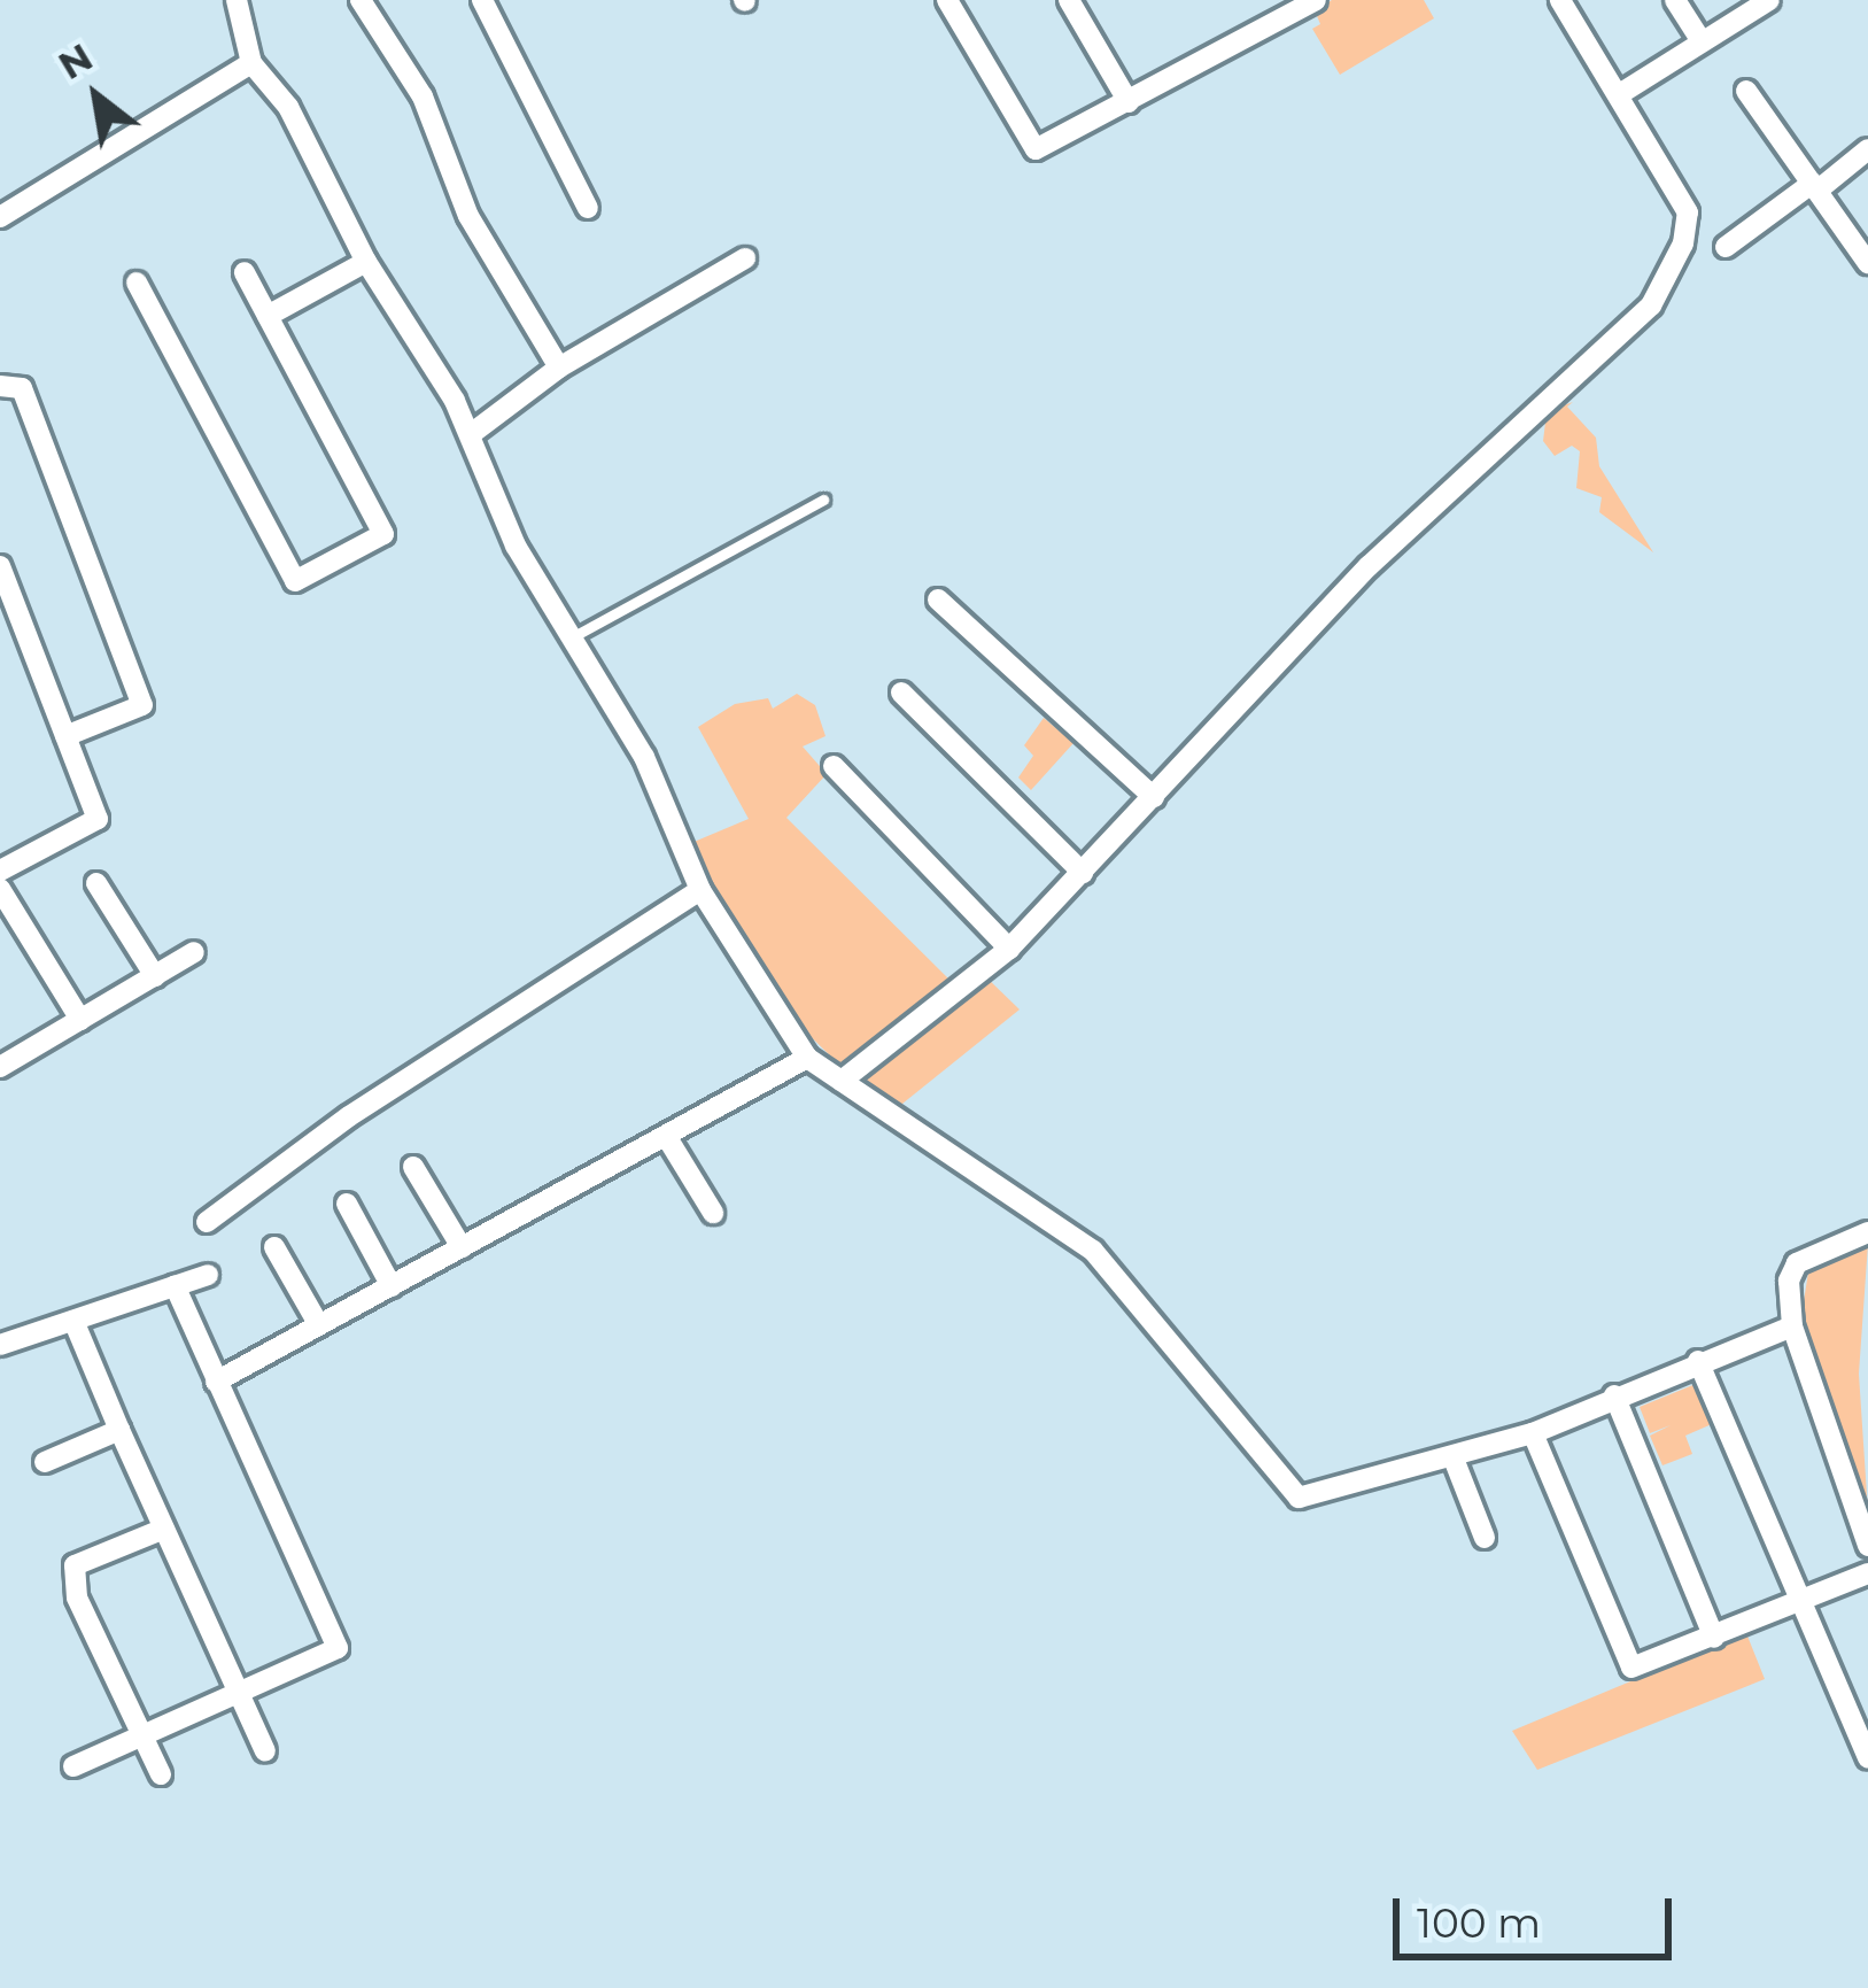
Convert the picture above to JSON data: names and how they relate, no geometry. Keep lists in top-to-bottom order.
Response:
{
  "scale_bar": "100 m",
  "north": "top left"
}
